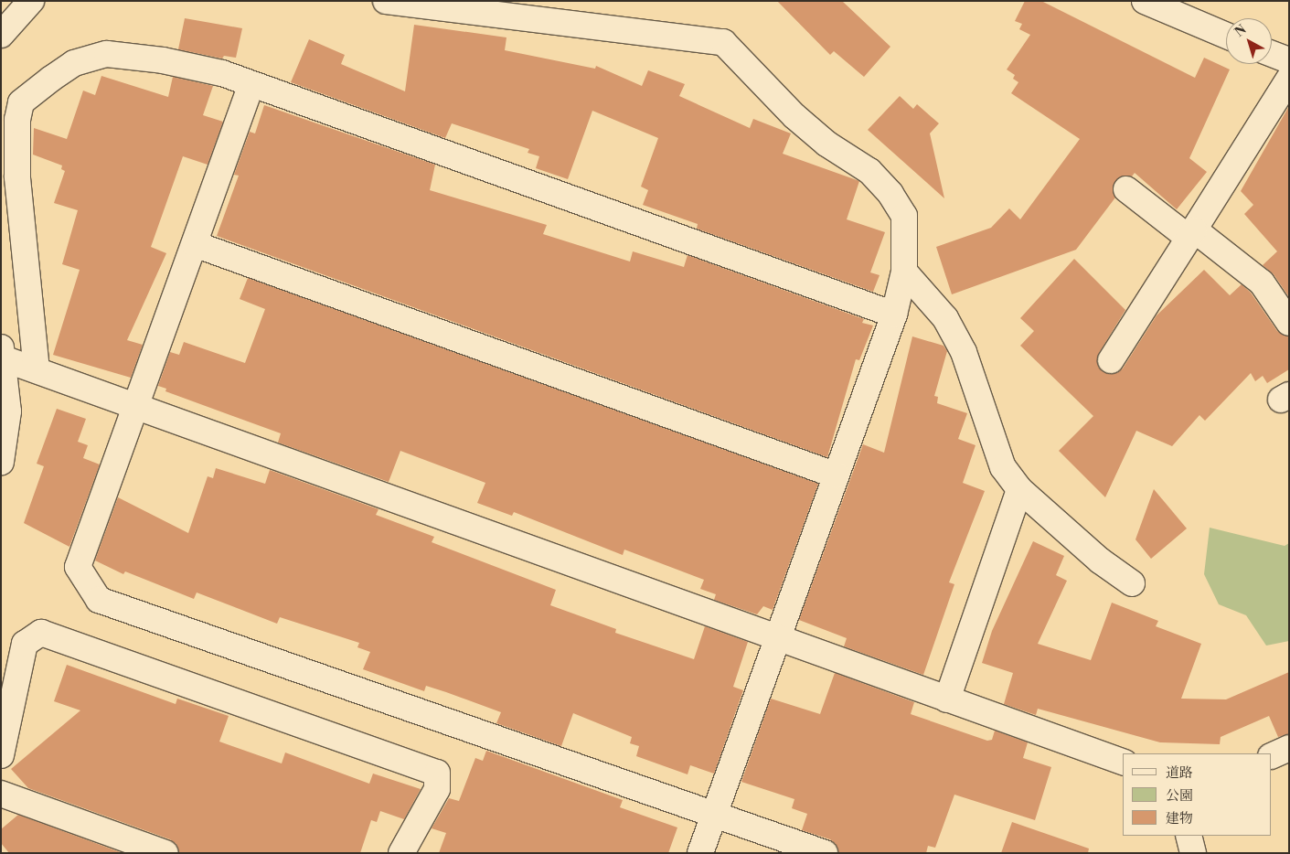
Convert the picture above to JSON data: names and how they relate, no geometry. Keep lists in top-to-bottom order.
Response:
{
  "legend": ["道路", "公園", "建物"],
  "north": "top left"
}
